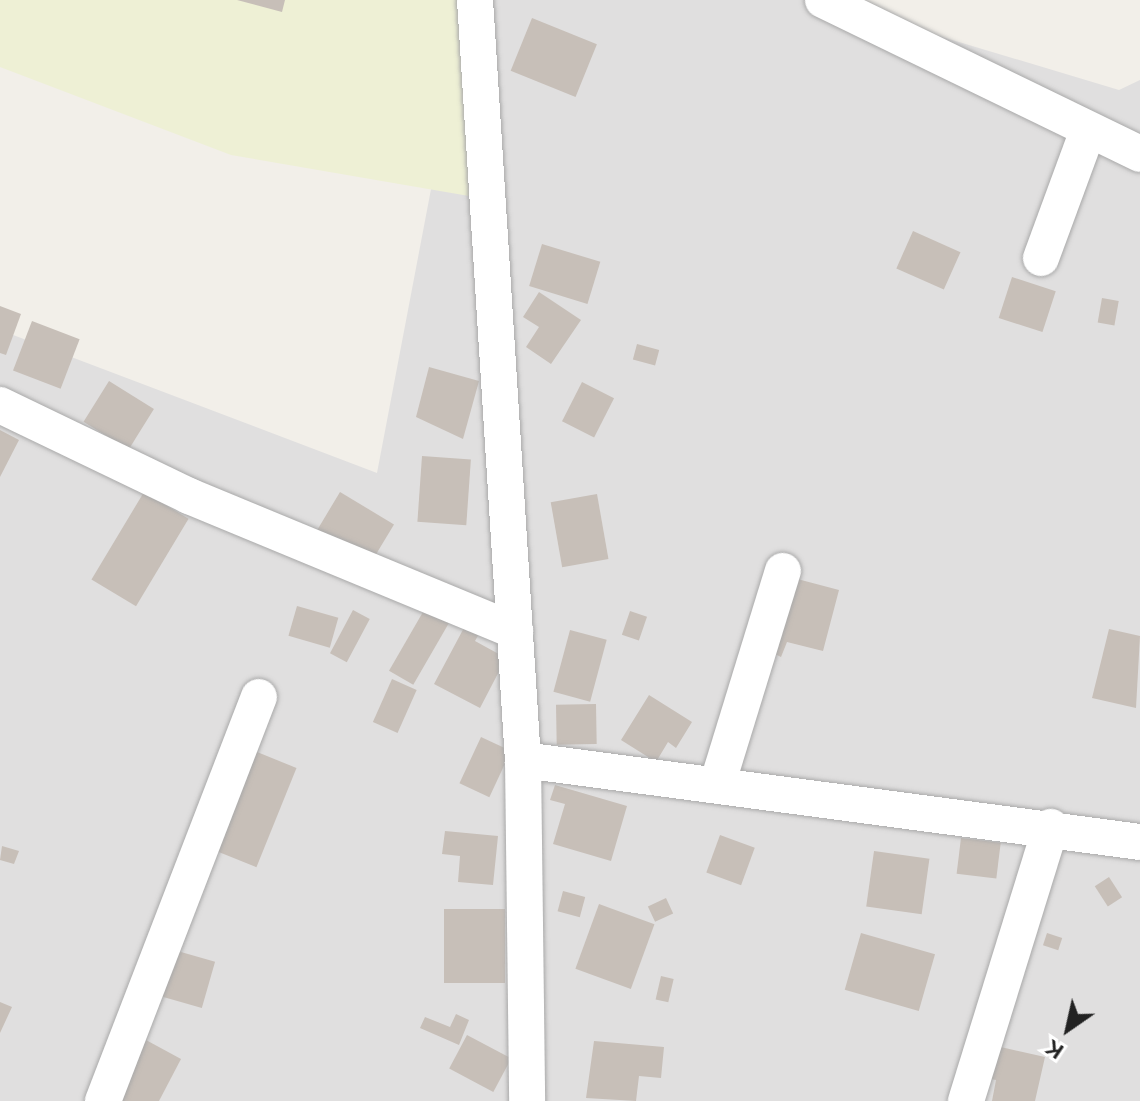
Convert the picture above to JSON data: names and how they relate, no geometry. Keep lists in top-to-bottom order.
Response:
{
  "north": "bottom left"
}
